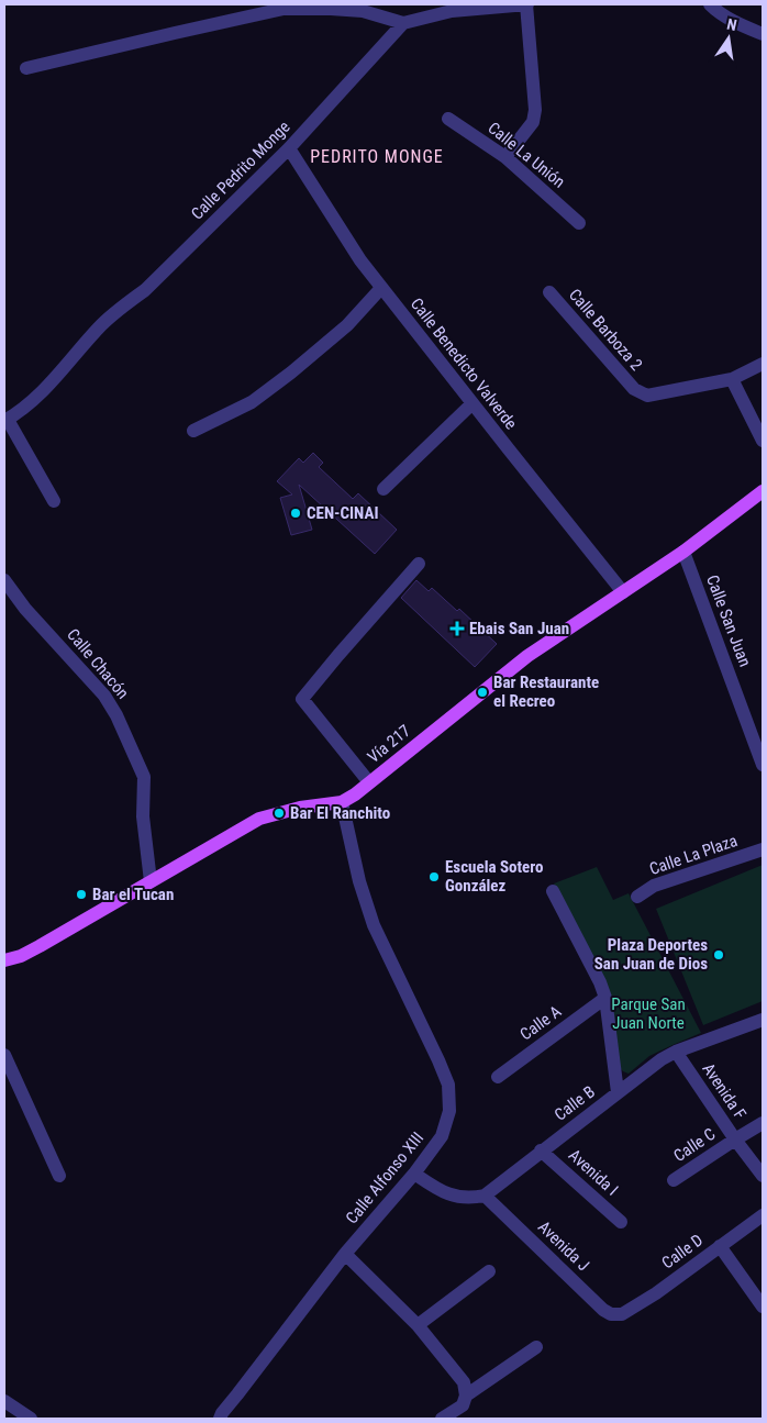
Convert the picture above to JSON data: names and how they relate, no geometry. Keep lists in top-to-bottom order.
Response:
{
  "streets": {
    "main road": ["Vía 217"],
    "street": [
      "Calle La Unión",
      "Calle Pedrito Monge",
      "Calle Barboza 2",
      "Calle Benedicto Valverde",
      "Calle San Juan",
      "Calle Chacón",
      "Calle La Plaza",
      "Calle A",
      "Avenida F",
      "Calle B",
      "Calle C",
      "Avenida I",
      "Calle Alfonso XIII",
      "Avenida J",
      "Calle D"
    ]
  },
  "crossings": [
    ["Calle Pedrito Monge", "Calle Benedicto Valverde"],
    ["Calle Benedicto Valverde", "Vía 217"],
    ["Calle San Juan", "Vía 217"],
    ["Calle Chacón", "Vía 217"],
    ["Vía 217", "Calle Alfonso XIII"],
    ["Avenida F", "Calle B"],
    ["Avenida F", "Calle C"],
    ["Calle B", "Avenida I"],
    ["Calle B", "Avenida J"],
    ["Avenida J", "Calle D"]
  ],
  "districts": ["PEDRITO MONGE"],
  "parks": ["Parque San Juan Norte"],
  "places": {
    "other": [
      "CEN-CINAI",
      "Bar Restaurante el Recreo",
      "Bar El Ranchito",
      "Escuela Sotero González",
      "Bar el Tucan",
      "Plaza Deportes San Juan de Dios"
    ],
    "health": ["Ebais San Juan"]
  },
  "north": "top"
}
